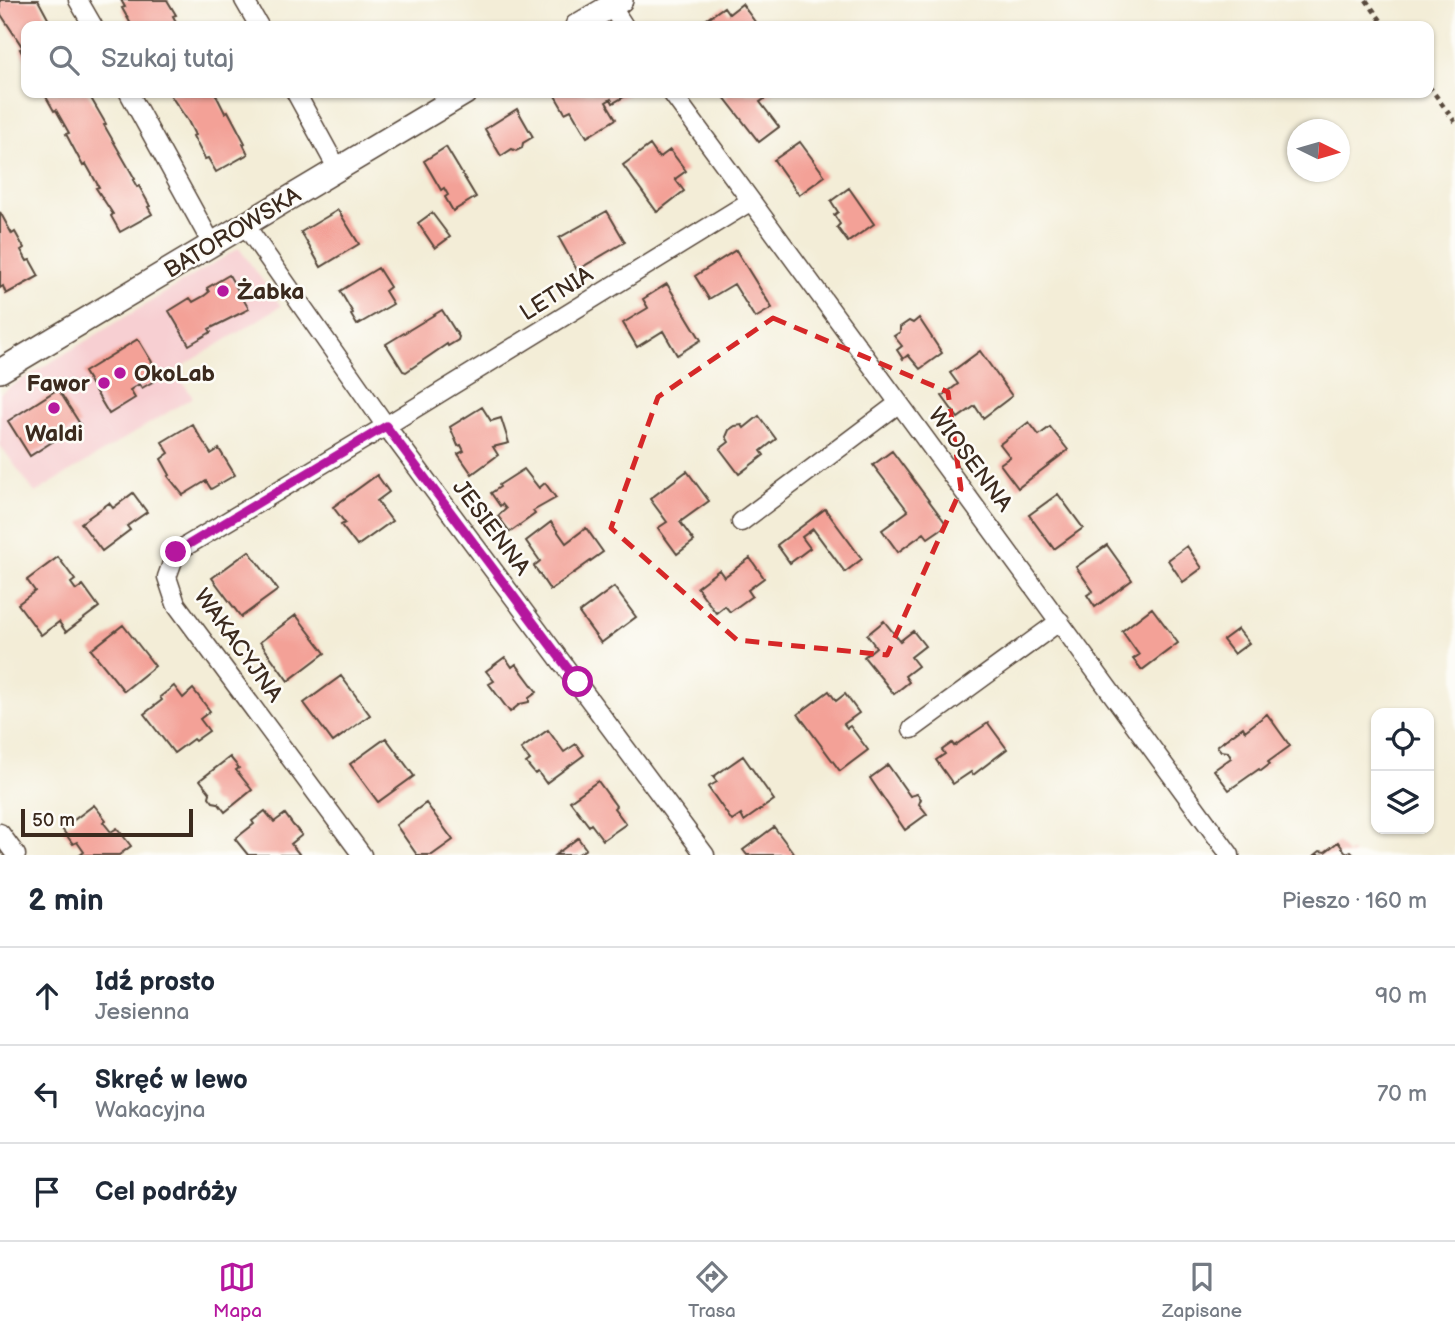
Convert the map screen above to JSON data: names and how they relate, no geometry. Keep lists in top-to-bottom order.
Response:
{
  "streets": {
    "street": [
      "BATOROWSKA",
      "LETNIA",
      "WIOSENNA",
      "JESIENNA",
      "WAKACYJNA"
    ]
  },
  "crossings": [
    ["BATOROWSKA", "JESIENNA"],
    ["LETNIA", "WIOSENNA"],
    ["LETNIA", "JESIENNA"],
    ["LETNIA", "WAKACYJNA"],
    ["JESIENNA", "WAKACYJNA"]
  ],
  "places": [
    "Żabka",
    "OkoLab",
    "Fawor",
    "Waldi"
  ],
  "scale_bar": "50 m",
  "north": "right",
  "page": {
    "search": "Szukaj tutaj",
    "scale": "50 m",
    "heading": ["2 min", "Pieszo · 160 m"],
    "list": [
      ["Idź prosto", "Jesienna", "90 m"],
      ["Skręć w lewo", "Wakacyjna", "70 m"],
      "Cel podróży"
    ],
    "nav": ["Mapa", "Trasa", "Zapisane"]
  }
}
